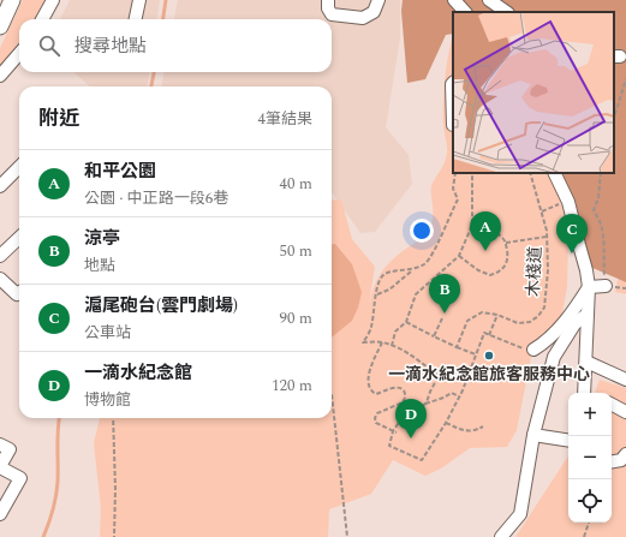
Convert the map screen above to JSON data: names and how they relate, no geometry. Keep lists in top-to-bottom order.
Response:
{
  "streets": {
    "path": ["木棧道"]
  },
  "places": ["一滴水紀念館旅客服務中心"],
  "page": {
    "search": "搜尋地點",
    "heading": ["附近", "4筆結果"],
    "list": [
      {
        "mark": "A",
        "name": "和平公園",
        "note": "公園 · 中正路一段6巷",
        "value": "40 m"
      },
      {
        "mark": "B",
        "name": "涼亭",
        "note": "地點",
        "value": "50 m"
      },
      {
        "mark": "C",
        "name": "滬尾砲台(雲門劇場)",
        "note": "公車站",
        "value": "90 m"
      },
      {
        "mark": "D",
        "name": "一滴水紀念館",
        "note": "博物館",
        "value": "120 m"
      }
    ],
    "pins": [
      "A",
      "C",
      "B",
      "D"
    ],
    "map_buttons": ["+", "−"]
  }
}
